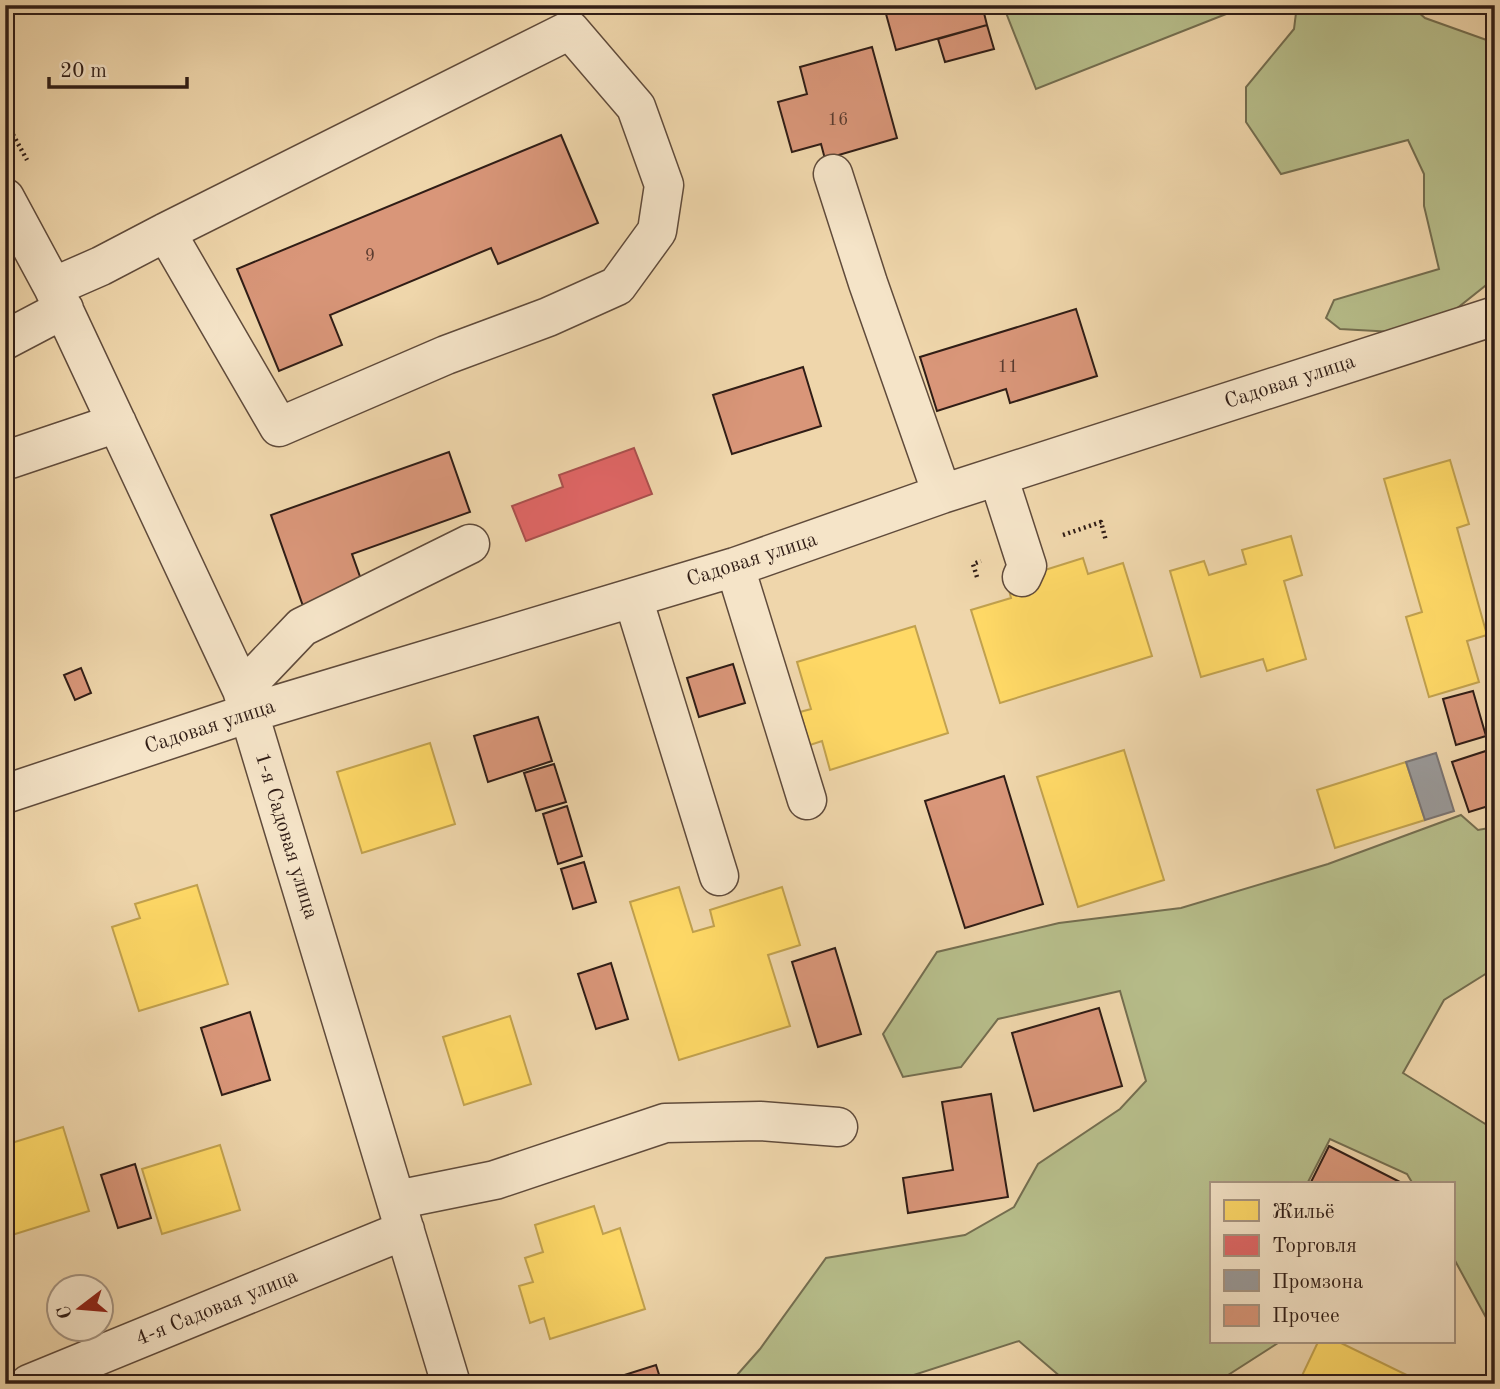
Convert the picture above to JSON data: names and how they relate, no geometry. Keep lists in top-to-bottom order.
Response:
{
  "streets": {
    "street": ["Садовая улица", "1-я Садовая улица", "4-я Садовая улица"]
  },
  "crossings": [
    ["Садовая улица", "1-я Садовая улица"],
    ["1-я Садовая улица", "4-я Садовая улица"]
  ],
  "house_numbers": ["16", "9", "11"],
  "legend": [
    "Жильё",
    "Торговля",
    "Промзона",
    "Прочее"
  ],
  "scale_bar": "20 m",
  "north": "left"
}
